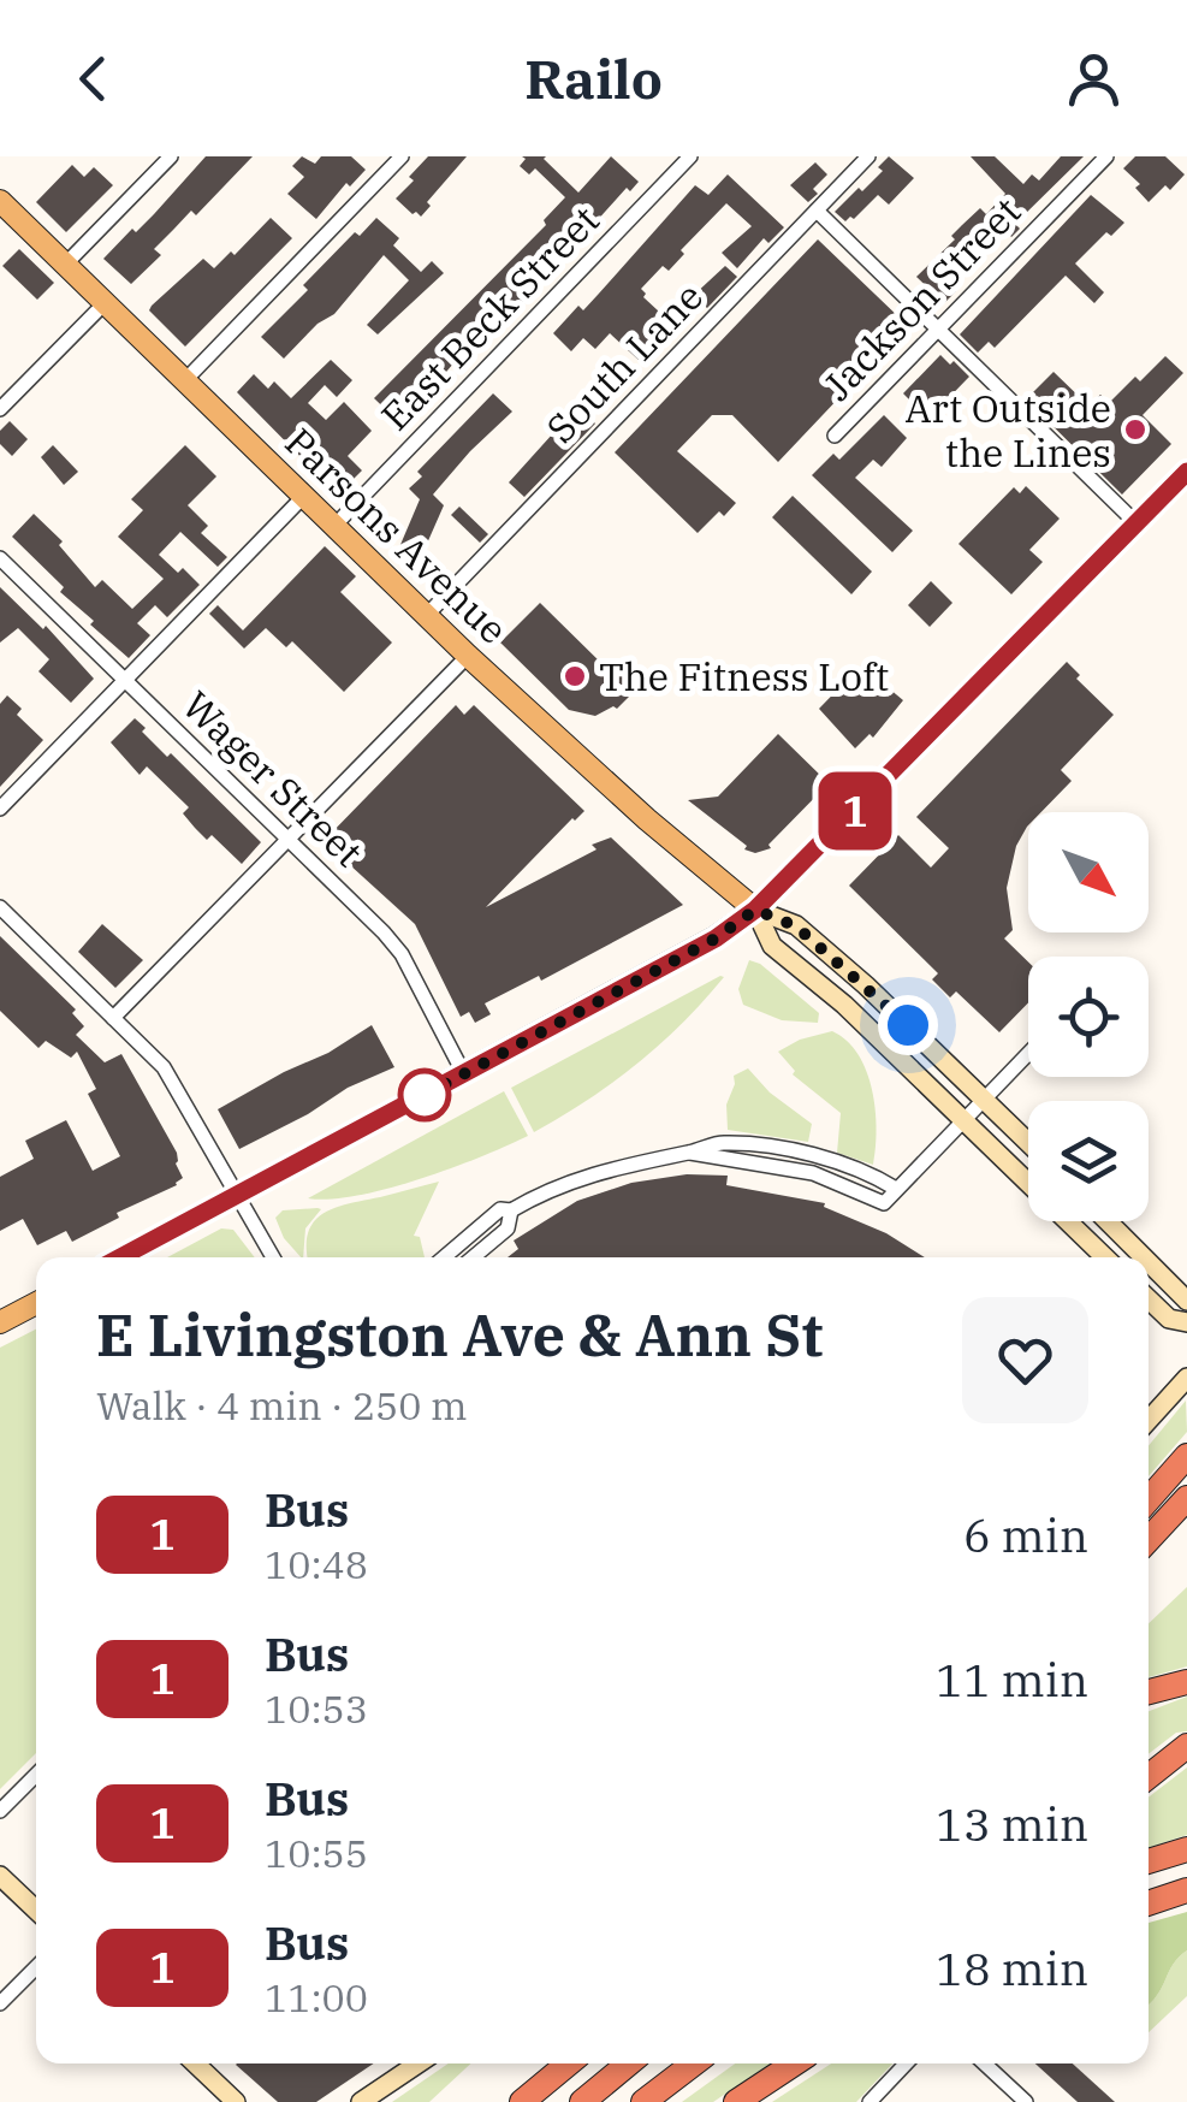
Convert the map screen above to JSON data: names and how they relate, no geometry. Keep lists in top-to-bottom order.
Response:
{
  "streets": {
    "main road": ["Parsons Avenue"],
    "street": [
      "Jackson Street",
      "East Beck Street",
      "South Lane",
      "Wager Street"
    ]
  },
  "crossings": [
    ["East Beck Street", "Parsons Avenue"],
    ["South Lane", "Parsons Avenue"]
  ],
  "places": ["Art Outside the Lines", "The Fitness Loft"],
  "lines": ["bus line 1"],
  "north": "bottom right",
  "page": {
    "header": "Railo",
    "on_map": "1",
    "heading": ["E Livingston Ave & Ann St", "Walk · 4 min · 250 m"],
    "list": [
      {
        "mark": "1",
        "name": "Bus",
        "note": "10:48",
        "value": "6 min"
      },
      {
        "mark": "1",
        "name": "Bus",
        "note": "10:53",
        "value": "11 min"
      },
      {
        "mark": "1",
        "name": "Bus",
        "note": "10:55",
        "value": "13 min"
      },
      {
        "mark": "1",
        "name": "Bus",
        "note": "11:00",
        "value": "18 min"
      }
    ]
  }
}
